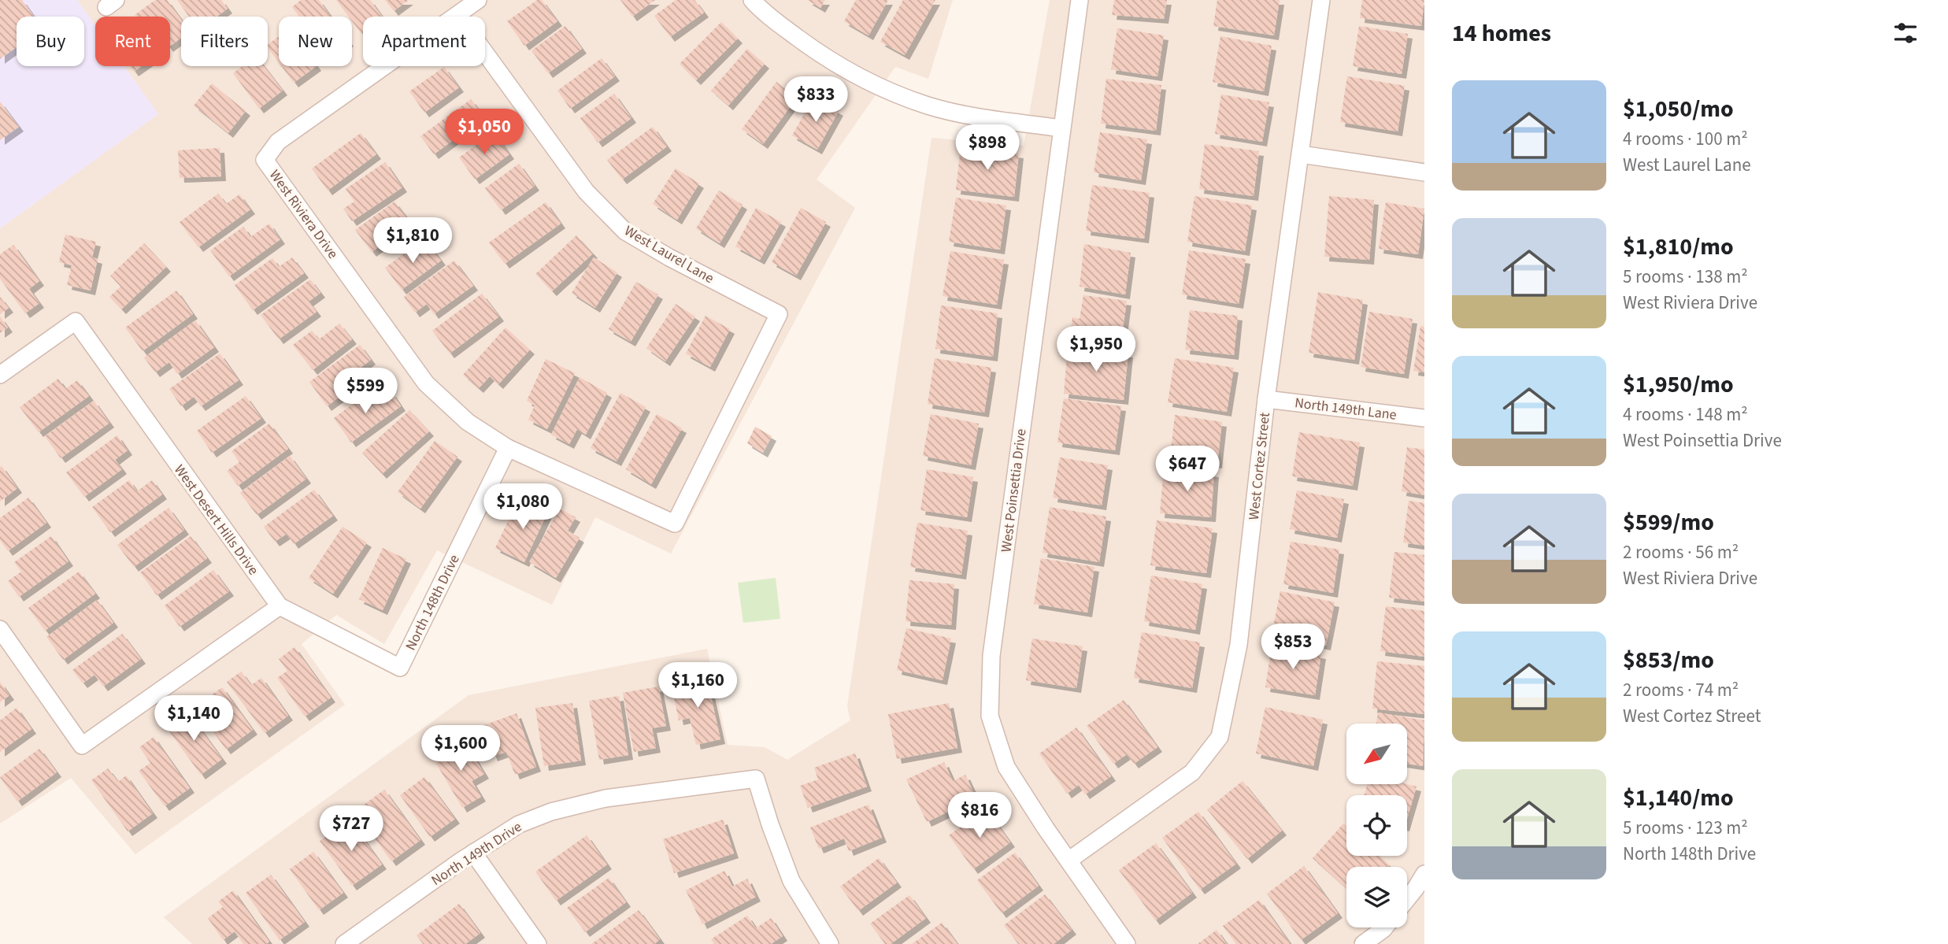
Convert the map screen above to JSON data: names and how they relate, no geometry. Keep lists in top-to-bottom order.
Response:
{
  "streets": {
    "street": [
      "West Riviera Drive",
      "West Laurel Lane",
      "North 149th Lane",
      "West Cortez Street",
      "West Poinsettia Drive",
      "West Desert Hills Drive",
      "North 148th Drive",
      "North 149th Drive"
    ]
  },
  "crossings": [
    ["West Riviera Drive", "West Laurel Lane"],
    ["West Riviera Drive", "North 148th Drive"],
    ["North 149th Lane", "West Cortez Street"],
    ["West Cortez Street", "West Poinsettia Drive"],
    ["West Desert Hills Drive", "North 148th Drive"]
  ],
  "north": "bottom left",
  "page": {
    "heading": "14 homes",
    "chip": [
      "Buy",
      "Rent",
      "Filters",
      "New",
      "Apartment"
    ],
    "list": [
      {
        "name": "$1,050/mo",
        "note": "4 rooms · 100 m² · West Laurel Lane"
      },
      {
        "name": "$1,810/mo",
        "note": "5 rooms · 138 m² · West Riviera Drive"
      },
      {
        "name": "$1,950/mo",
        "note": "4 rooms · 148 m² · West Poinsettia Drive"
      },
      {
        "name": "$599/mo",
        "note": "2 rooms · 56 m² · West Riviera Drive"
      },
      {
        "name": "$853/mo",
        "note": "2 rooms · 74 m² · West Cortez Street"
      },
      {
        "name": "$1,140/mo",
        "note": "5 rooms · 123 m² · North 148th Drive"
      }
    ],
    "price": [
      "$833",
      "$1,050",
      "$898",
      "$1,810",
      "$1,950",
      "$599",
      "$647",
      "$1,080",
      "$853",
      "$1,160",
      "$1,140",
      "$1,600",
      "$816",
      "$727"
    ]
  }
}
